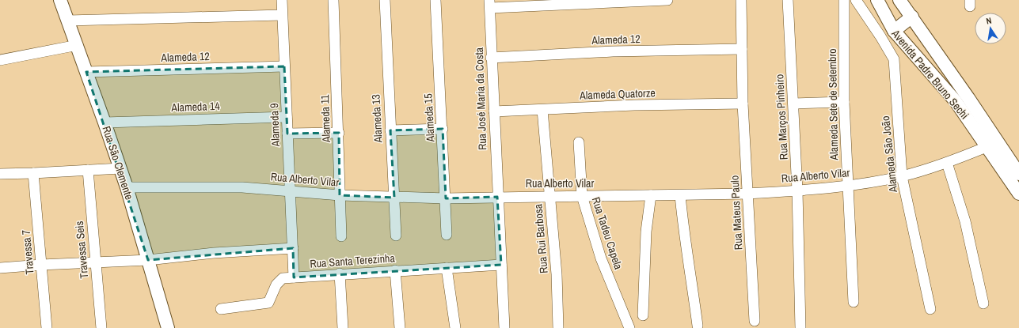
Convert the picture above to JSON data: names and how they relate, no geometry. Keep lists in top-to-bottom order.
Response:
{
  "streets": {
    "main road": ["Avenida Padre Bruno Sechi", "Rua São Clemente"],
    "street": [
      "Alameda 12",
      "Alameda Quatorze",
      "Rua José Maria da Costa",
      "Alameda Sete de Setembro",
      "Alameda 14",
      "Rua Marços Pinheiro",
      "Alameda 15",
      "Alameda 11",
      "Alameda 13",
      "Alameda 9",
      "Alameda São João",
      "Rua Alberto Vilar",
      "Rua Mateus Paulo",
      "Rua Tadeu Capela",
      "Rua Rui Barbosa",
      "Travessa Seis",
      "Travessa 7",
      "Rua Santa Terezinha"
    ]
  },
  "crossings": [
    ["Alameda 12", "Rua José Maria da Costa"],
    ["Alameda 12", "Alameda 9"],
    ["Alameda 12", "Rua São Clemente"],
    ["Alameda 12", "Rua Mateus Paulo"],
    ["Avenida Padre Bruno Sechi", "Rua Alberto Vilar"],
    ["Alameda Quatorze", "Rua José Maria da Costa"],
    ["Alameda Quatorze", "Rua Mateus Paulo"],
    ["Alameda Quatorze", "Rua Rui Barbosa"],
    ["Rua José Maria da Costa", "Rua Alberto Vilar"],
    ["Alameda Sete de Setembro", "Rua Alberto Vilar"],
    ["Alameda 14", "Alameda 9"],
    ["Alameda 14", "Rua São Clemente"],
    ["Rua Marços Pinheiro", "Rua Alberto Vilar"],
    ["Alameda 15", "Rua Alberto Vilar"],
    ["Alameda 11", "Rua Alberto Vilar"],
    ["Alameda 13", "Rua Alberto Vilar"],
    ["Alameda 9", "Rua Alberto Vilar"],
    ["Alameda 9", "Rua Santa Terezinha"],
    ["Alameda São João", "Rua Alberto Vilar"],
    ["Rua São Clemente", "Rua Alberto Vilar"],
    ["Rua Alberto Vilar", "Rua Mateus Paulo"],
    ["Rua Alberto Vilar", "Rua Tadeu Capela"],
    ["Rua Alberto Vilar", "Rua Rui Barbosa"]
  ],
  "north": "top"
}
